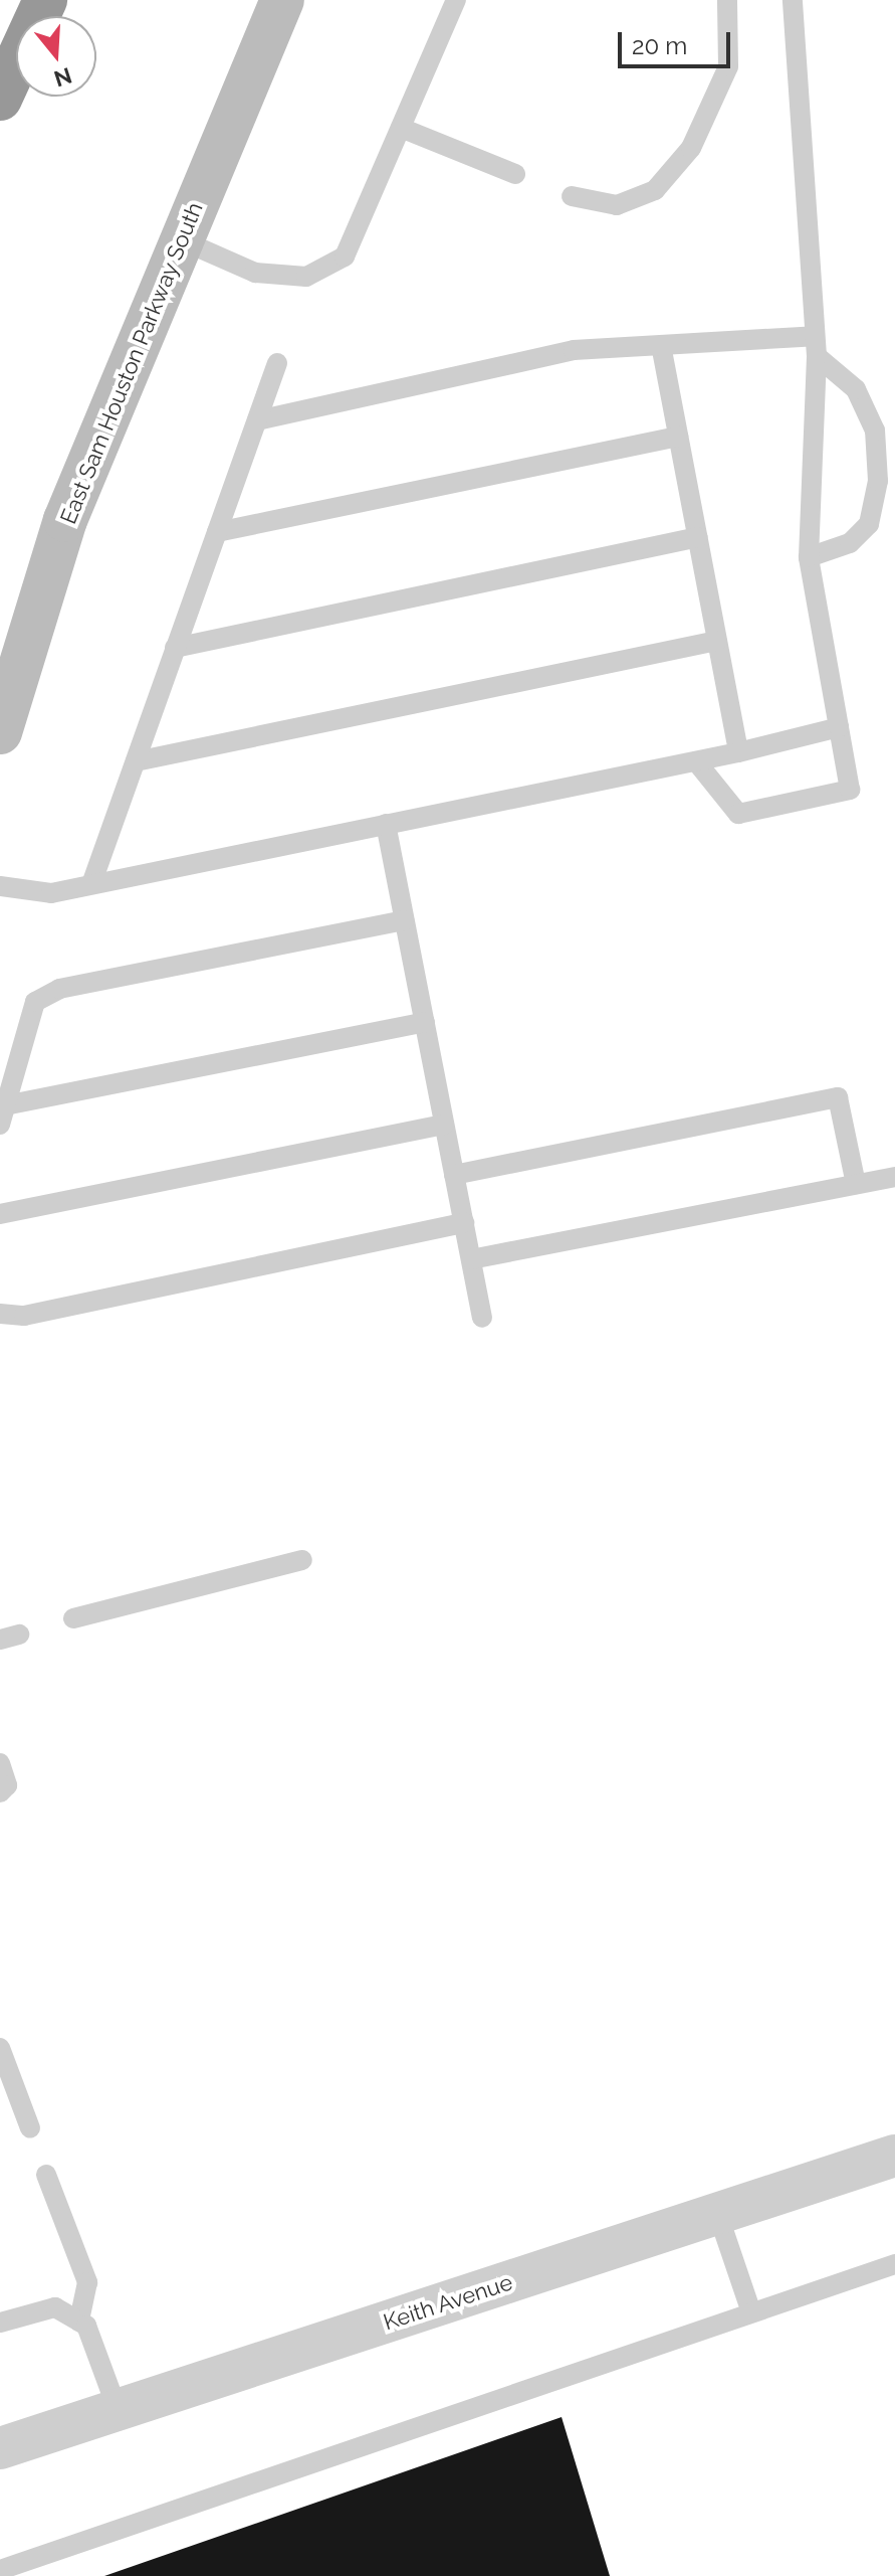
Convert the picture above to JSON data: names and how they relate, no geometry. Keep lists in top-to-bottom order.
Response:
{
  "streets": {
    "main road": ["East Sam Houston Parkway South"],
    "street": ["Keith Avenue"]
  },
  "scale_bar": "20 m",
  "north": "bottom"
}
